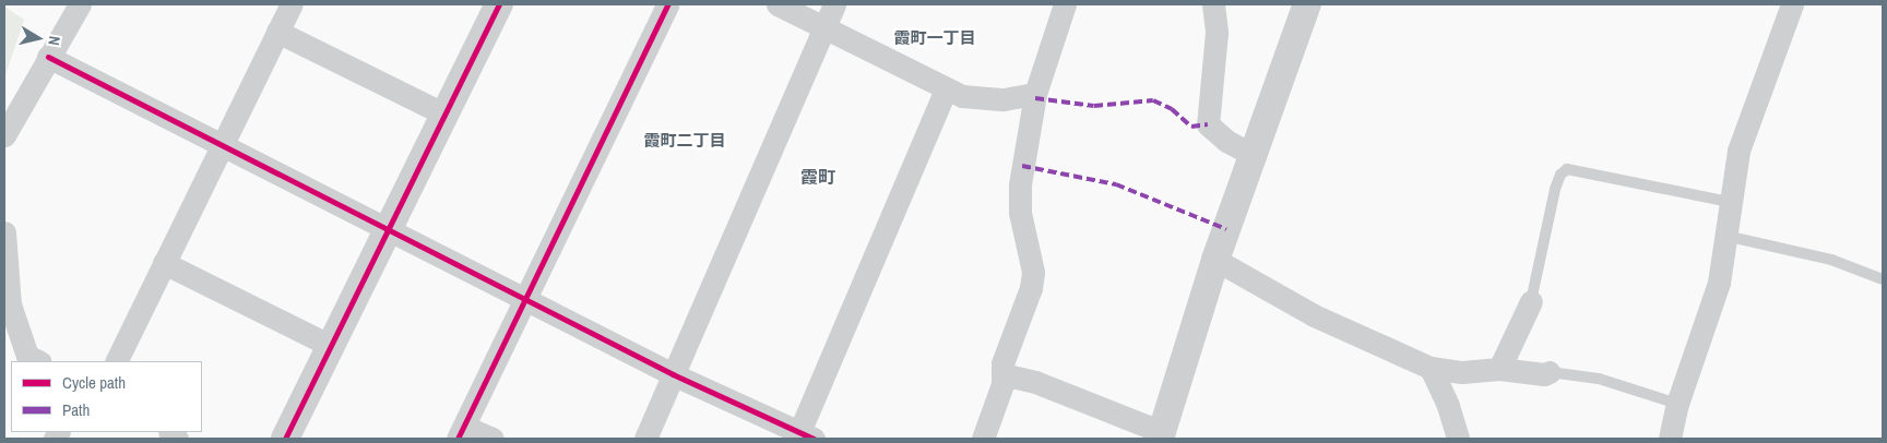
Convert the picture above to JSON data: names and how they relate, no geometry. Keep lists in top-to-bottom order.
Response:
{
  "districts": ["霞町一丁目", "霞町二丁目", "霞町"],
  "legend": ["Cycle path", "Path"],
  "north": "right"
}
